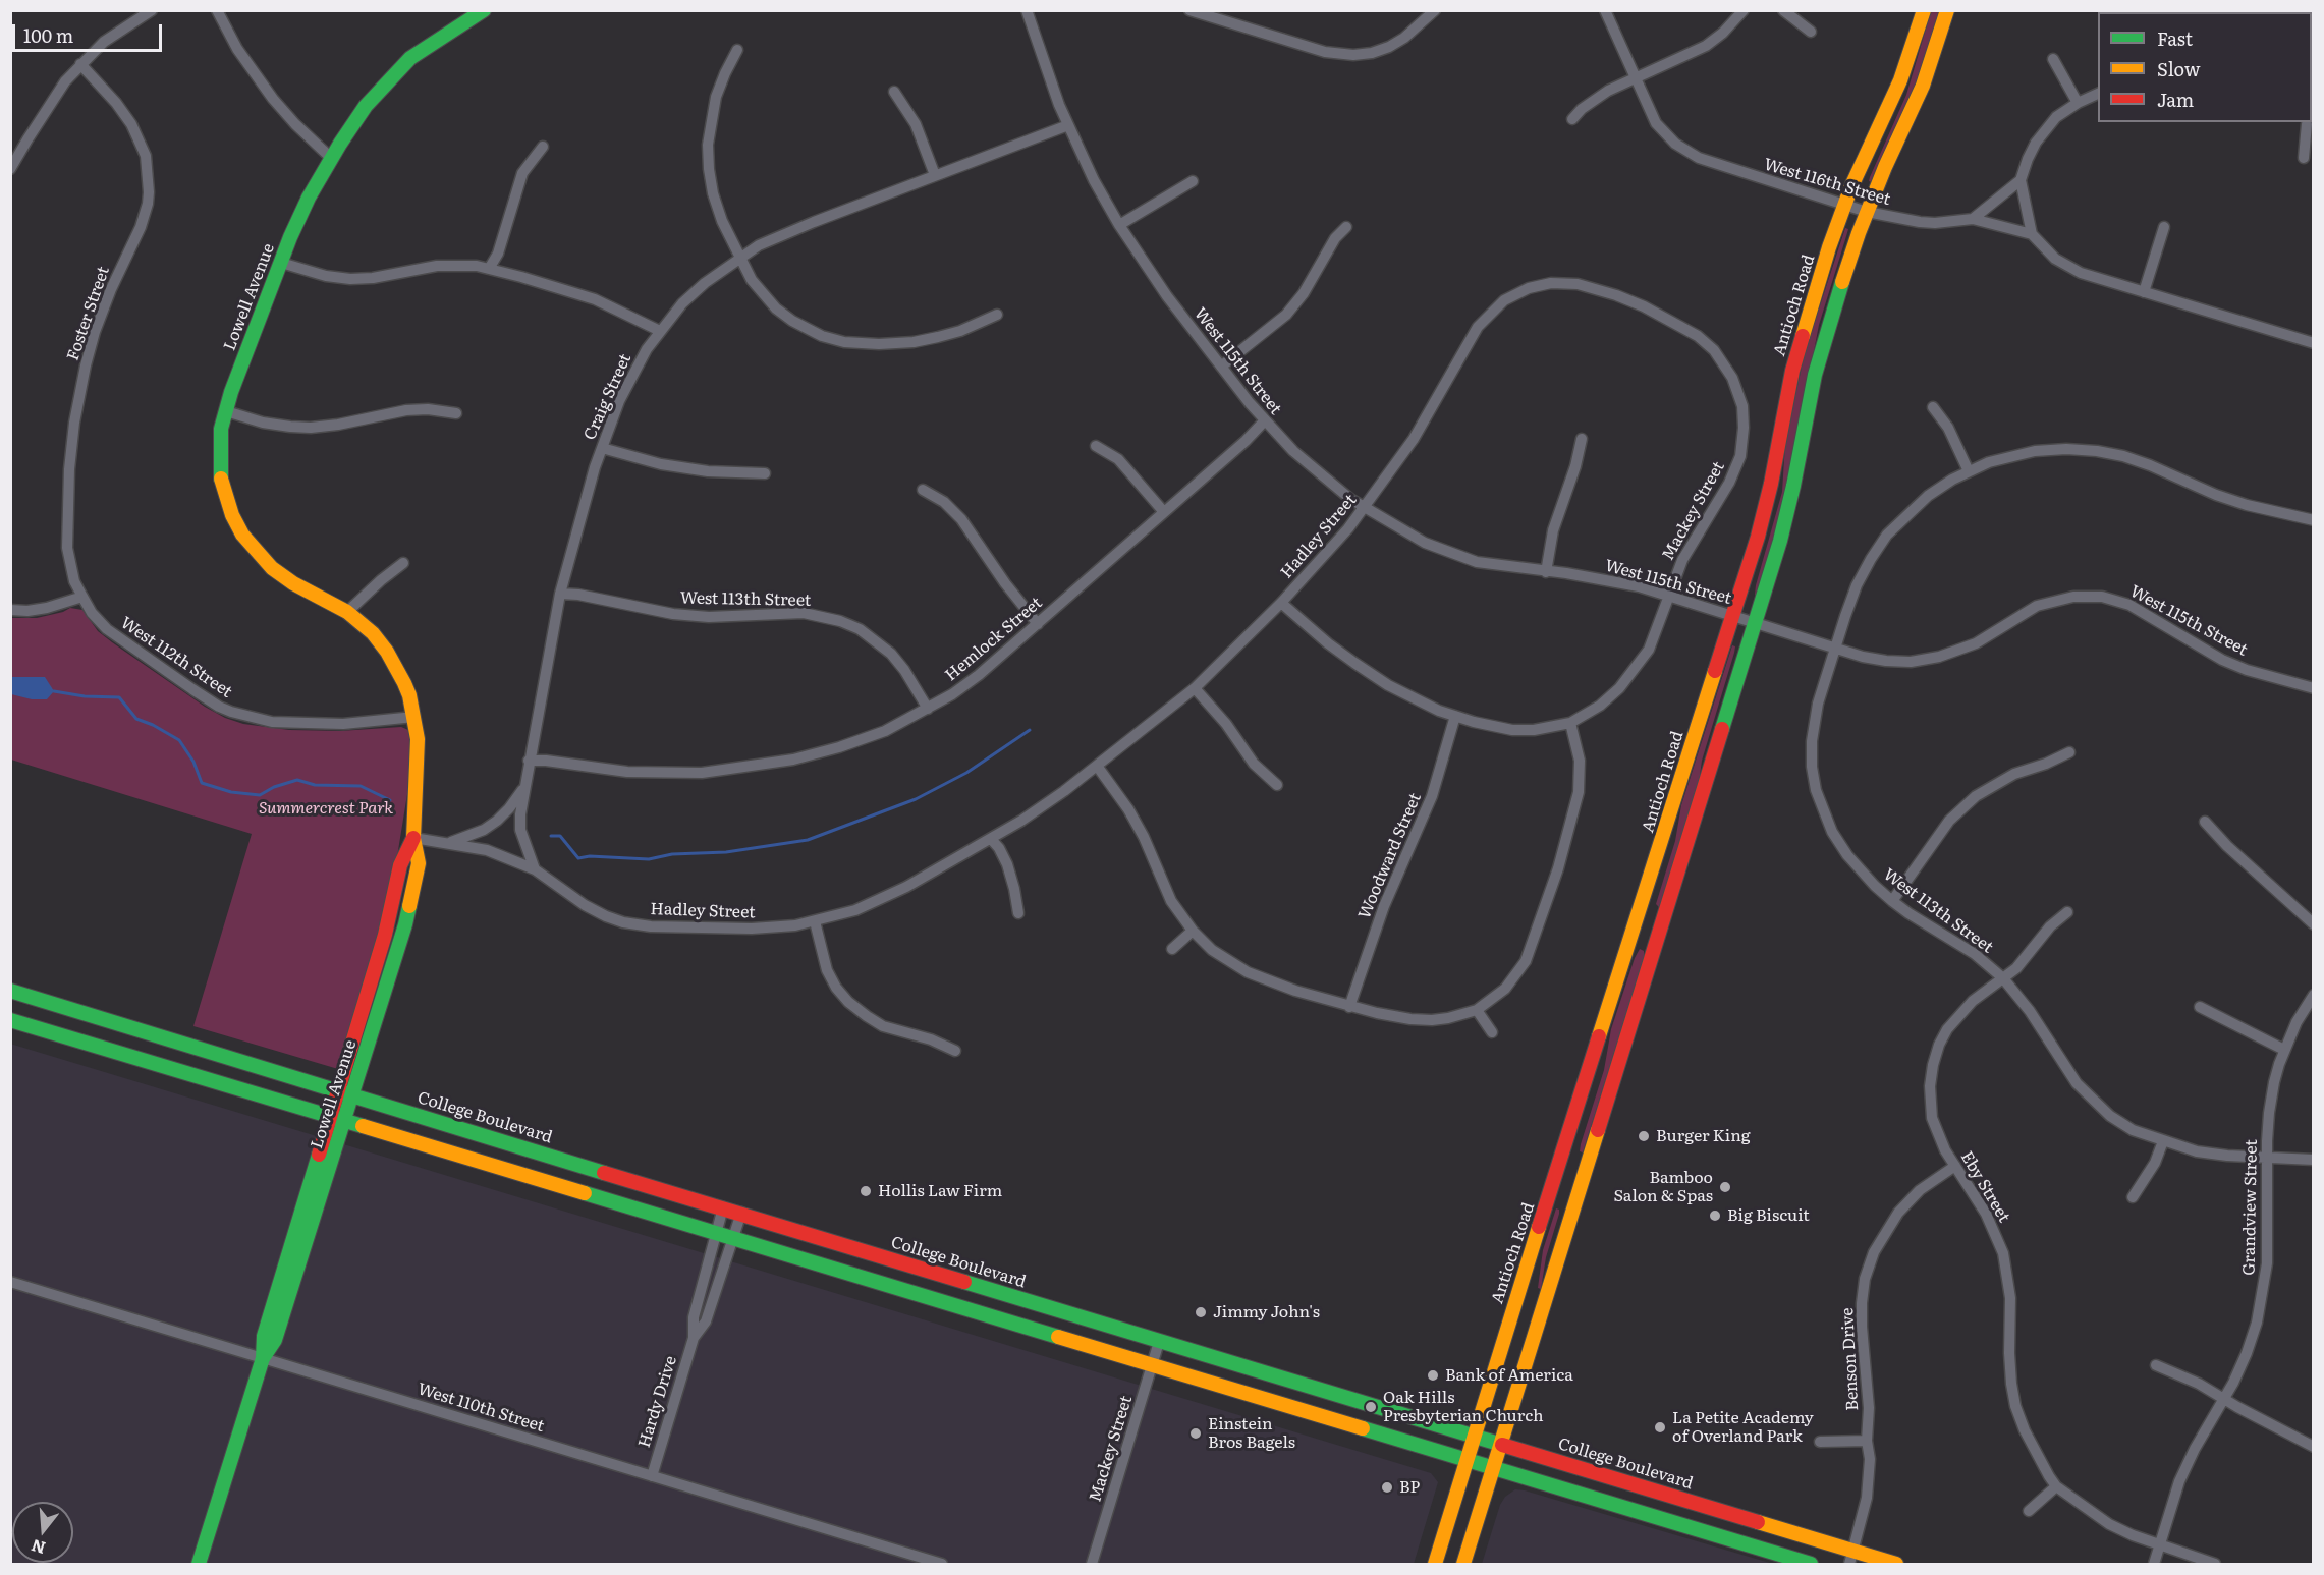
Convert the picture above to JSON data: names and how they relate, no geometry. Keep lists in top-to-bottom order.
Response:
{
  "streets": {
    "main road": ["Lowell Avenue", "Antioch Road", "College Boulevard"],
    "street": [
      "West 116th Street",
      "Foster Street",
      "West 115th Street",
      "Craig Street",
      "Mackey Street",
      "Hadley Street",
      "West 113th Street",
      "Hemlock Street",
      "West 112th Street",
      "Woodward Street",
      "Eby Street",
      "Grandview Street",
      "Benson Drive",
      "Hardy Drive",
      "West 110th Street"
    ]
  },
  "crossings": [
    ["West 116th Street", "Antioch Road"],
    ["Lowell Avenue", "Hadley Street"],
    ["Lowell Avenue", "West 112th Street"],
    ["Lowell Avenue", "College Boulevard"],
    ["Lowell Avenue", "West 110th Street"],
    ["Antioch Road", "West 115th Street"],
    ["Antioch Road", "College Boulevard"],
    ["Foster Street", "West 112th Street"],
    ["West 115th Street", "Craig Street"],
    ["West 115th Street", "Mackey Street"],
    ["West 115th Street", "Hadley Street"],
    ["West 115th Street", "West 113th Street"],
    ["West 115th Street", "Hemlock Street"],
    ["Craig Street", "Hadley Street"],
    ["Craig Street", "West 113th Street"],
    ["Craig Street", "Hemlock Street"],
    ["Mackey Street", "Hadley Street"],
    ["Mackey Street", "Woodward Street"],
    ["Mackey Street", "College Boulevard"],
    ["West 113th Street", "Hemlock Street"],
    ["West 113th Street", "Eby Street"],
    ["West 113th Street", "Grandview Street"],
    ["College Boulevard", "Benson Drive"],
    ["College Boulevard", "Hardy Drive"],
    ["Eby Street", "Benson Drive"],
    ["Hardy Drive", "West 110th Street"]
  ],
  "parks": ["Summercrest Park"],
  "places": [
    "Burger King",
    "Bamboo Salon & Spas",
    "Hollis Law Firm",
    "Big Biscuit",
    "Jimmy John's",
    "Bank of America",
    "Oak Hills Presbyterian Church",
    "La Petite Academy of Overland Park",
    "Einstein Bros Bagels",
    "BP"
  ],
  "legend": ["Fast", "Slow", "Jam"],
  "scale_bar": "100 m",
  "north": "bottom"
}
